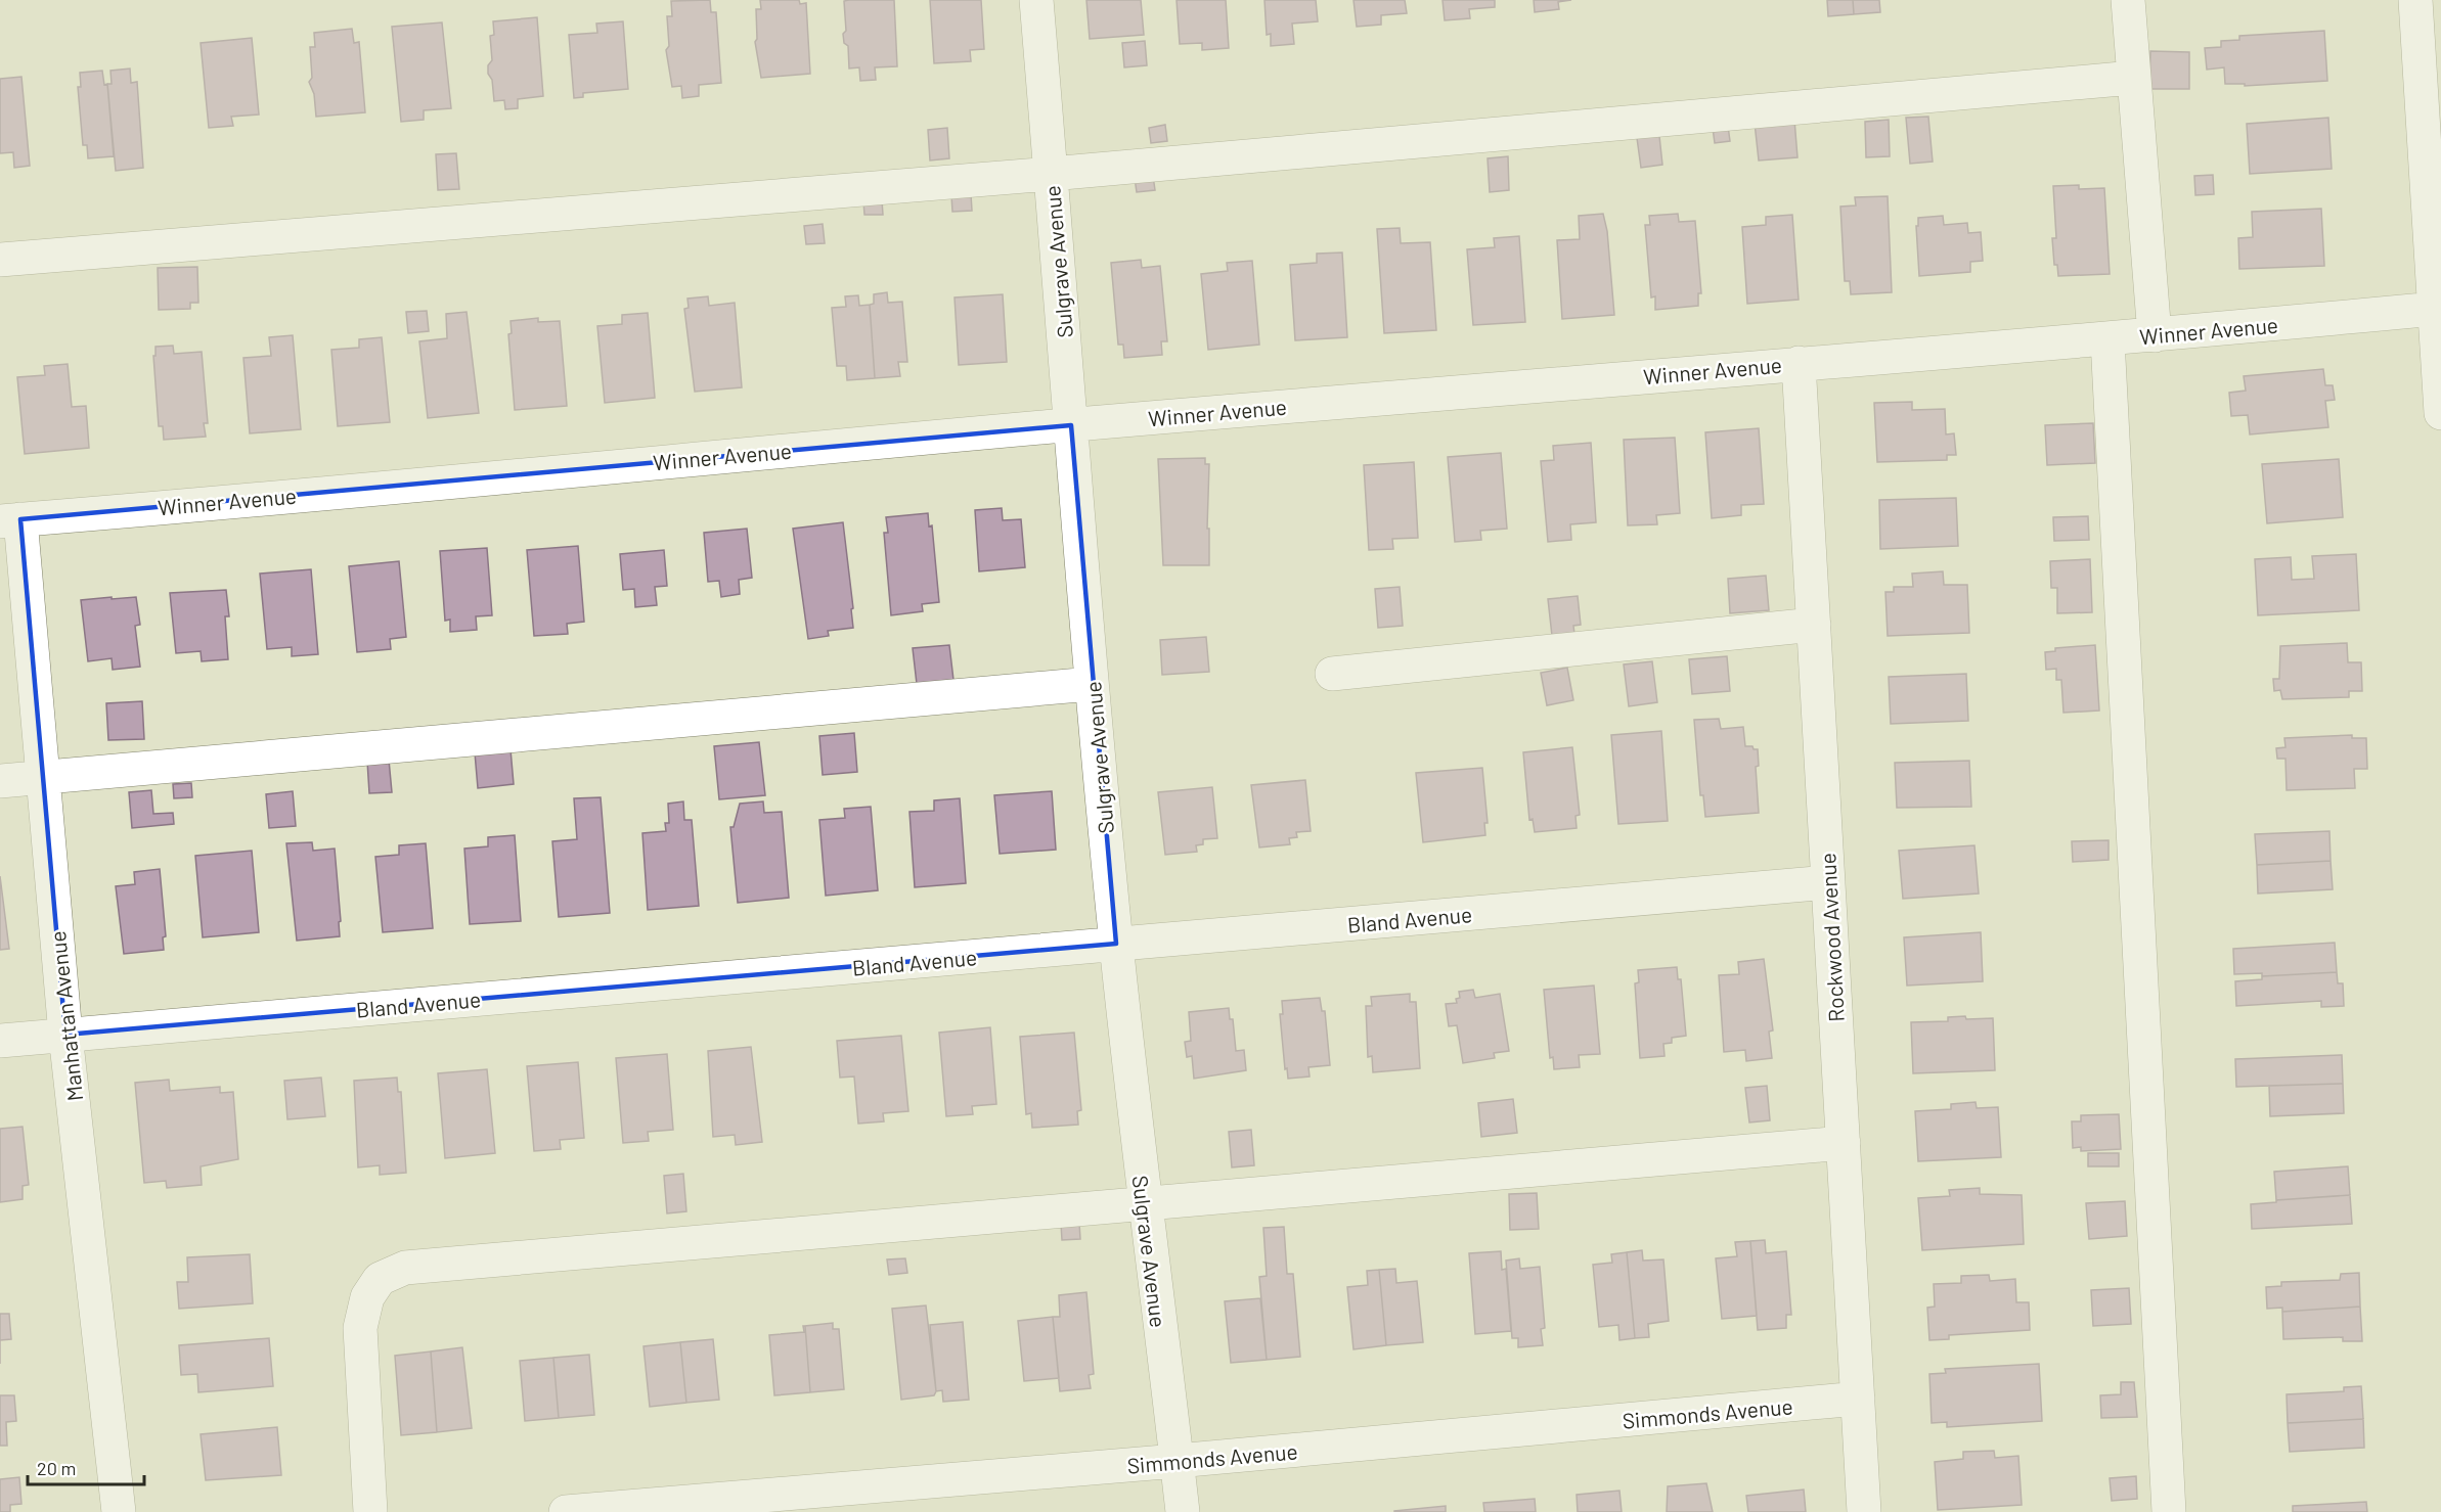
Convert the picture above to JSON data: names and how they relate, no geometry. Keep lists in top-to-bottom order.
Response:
{
  "streets": {
    "street": [
      "Sulgrave Avenue",
      "Winner Avenue",
      "Bland Avenue",
      "Rockwood Avenue",
      "Manhattan Avenue",
      "Simmonds Avenue"
    ]
  },
  "crossings": [
    ["Sulgrave Avenue", "Winner Avenue"],
    ["Sulgrave Avenue", "Bland Avenue"],
    ["Sulgrave Avenue", "Simmonds Avenue"],
    ["Winner Avenue", "Rockwood Avenue"],
    ["Winner Avenue", "Manhattan Avenue"],
    ["Bland Avenue", "Rockwood Avenue"],
    ["Bland Avenue", "Manhattan Avenue"],
    ["Rockwood Avenue", "Simmonds Avenue"]
  ],
  "scale_bar": "20 m"
}
